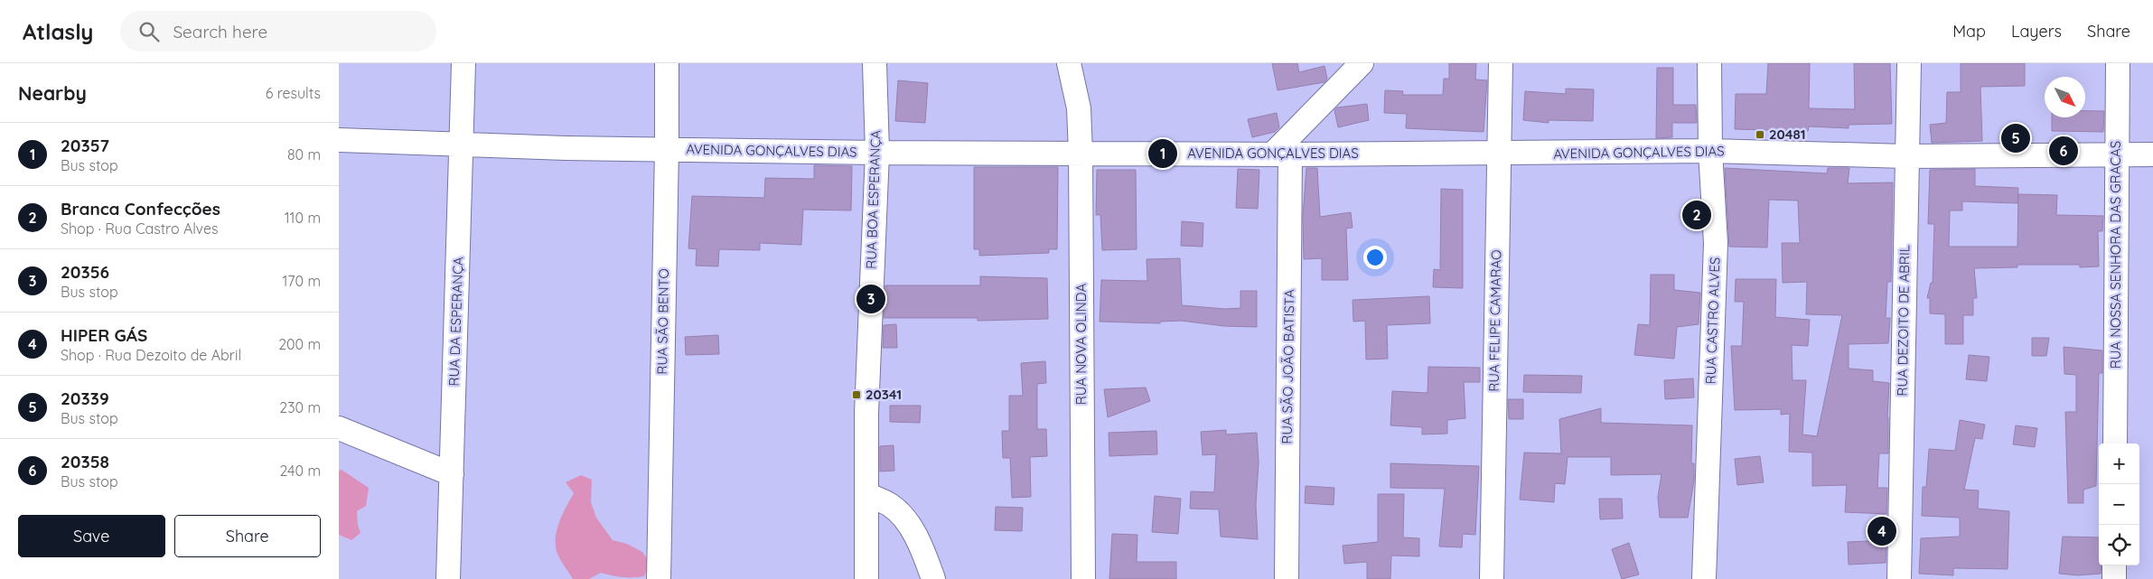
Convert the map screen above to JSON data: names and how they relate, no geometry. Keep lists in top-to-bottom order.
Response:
{
  "streets": {
    "street": [
      "AVENIDA GONÇALVES DIAS",
      "RUA BOA ESPERANÇA",
      "RUA NOSSA SENHORA DAS GRACAS",
      "RUA FELIPE CAMARAO",
      "RUA CASTRO ALVES",
      "RUA DEZOITO DE ABRIL",
      "RUA DA ESPERANÇA",
      "RUA SÃO BENTO",
      "RUA NOVA OLINDA",
      "RUA SÃO JOÃO BATISTA"
    ]
  },
  "crossings": [
    ["AVENIDA GONÇALVES DIAS", "RUA BOA ESPERANÇA"],
    ["AVENIDA GONÇALVES DIAS", "RUA NOSSA SENHORA DAS GRACAS"],
    ["AVENIDA GONÇALVES DIAS", "RUA FELIPE CAMARAO"],
    ["AVENIDA GONÇALVES DIAS", "RUA CASTRO ALVES"],
    ["AVENIDA GONÇALVES DIAS", "RUA DEZOITO DE ABRIL"],
    ["AVENIDA GONÇALVES DIAS", "RUA DA ESPERANÇA"],
    ["AVENIDA GONÇALVES DIAS", "RUA SÃO BENTO"],
    ["AVENIDA GONÇALVES DIAS", "RUA NOVA OLINDA"],
    ["AVENIDA GONÇALVES DIAS", "RUA SÃO JOÃO BATISTA"]
  ],
  "places": {
    "transit": ["20481", "20341"]
  },
  "north": "bottom right",
  "page": {
    "header": "Atlasly",
    "search": "Search here",
    "nav": ["Map", "Layers", "Share"],
    "heading": ["Nearby", "6 results"],
    "list": [
      {
        "mark": "1",
        "name": "20357",
        "note": "Bus stop",
        "value": "80 m"
      },
      {
        "mark": "2",
        "name": "Branca Confecções",
        "note": "Shop · Rua Castro Alves",
        "value": "110 m"
      },
      {
        "mark": "3",
        "name": "20356",
        "note": "Bus stop",
        "value": "170 m"
      },
      {
        "mark": "4",
        "name": "HIPER GÁS",
        "note": "Shop · Rua Dezoito de Abril",
        "value": "200 m"
      },
      {
        "mark": "5",
        "name": "20339",
        "note": "Bus stop",
        "value": "230 m"
      },
      {
        "mark": "6",
        "name": "20358",
        "note": "Bus stop",
        "value": "240 m"
      }
    ],
    "pins": [
      "5",
      "6",
      "1",
      "2",
      "3",
      "4"
    ],
    "map_buttons": ["+", "−"],
    "buttons": ["Save", "Share"]
  }
}
